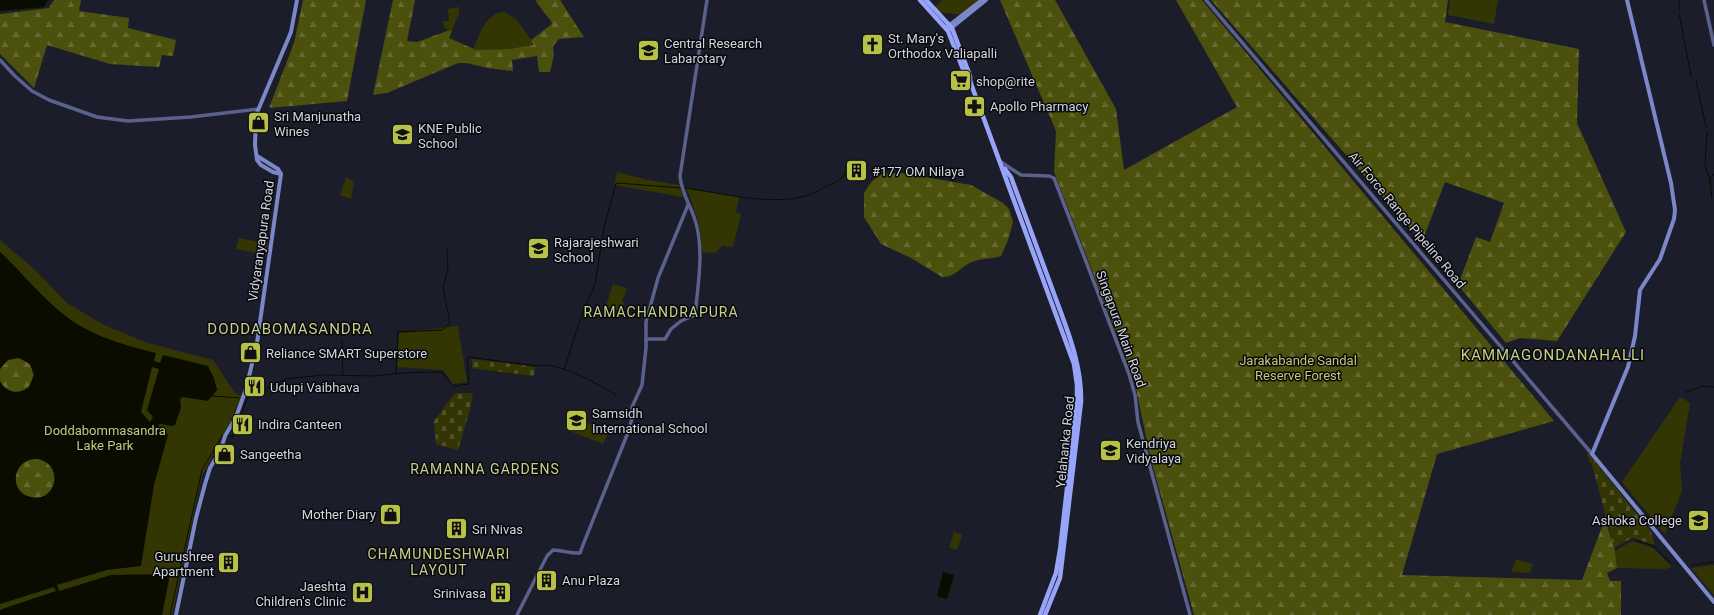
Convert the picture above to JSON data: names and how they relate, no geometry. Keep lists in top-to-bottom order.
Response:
{
  "streets": {
    "main road": ["Vidyaranyapura Road", "Yelahanka Road"],
    "street": ["Air Force Range Pipeline Road", "Singapura Main Road"]
  },
  "crossings": [
    ["Singapura Main Road", "Yelahanka Road"]
  ],
  "districts": [
    "RAMACHANDRAPURA",
    "DODDABOMASANDRA",
    "KAMMAGONDANAHALLI",
    "RAMANNA GARDENS",
    "CHAMUNDESHWARI LAYOUT"
  ],
  "parks": ["Jarakabande Sandal Reserve Forest", "Doddabommasandra Lake Park"],
  "places": {
    "church": ["St. Mary's Orthodox Valiapalli"],
    "school or university": [
      "Central Research Labarotary",
      "KNE Public School",
      "Rajarajeshwari School",
      "Samsidh International School",
      "Kendriya Vidyalaya",
      "Ashoka College"
    ],
    "supermarket": ["shop@rite"],
    "pharmacy": ["Apollo Pharmacy"],
    "shop": [
      "Sri Manjunatha Wines",
      "Reliance SMART Superstore",
      "Sangeetha",
      "Mother Diary"
    ],
    "building": [
      "#177 OM Nilaya",
      "Sri Nivas",
      "Gurushree Apartment",
      "Anu Plaza",
      "Srinivasa"
    ],
    "restaurant": ["Udupi Vaibhava", "Indira Canteen"],
    "hospital": ["Jaeshta Children's Clinic"]
  }
}
